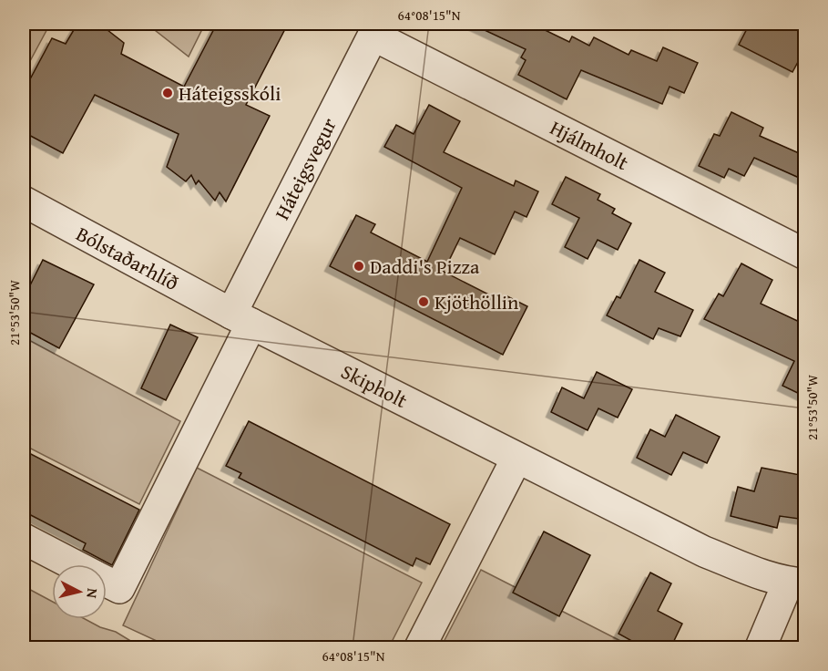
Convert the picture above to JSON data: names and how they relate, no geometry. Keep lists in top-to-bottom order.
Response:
{
  "streets": {
    "street": [
      "Hjálmholt",
      "Háteigsvegur",
      "Bólstaðarhlíð",
      "Skipholt"
    ]
  },
  "crossings": [
    ["Hjálmholt", "Háteigsvegur"],
    ["Háteigsvegur", "Bólstaðarhlíð"],
    ["Háteigsvegur", "Skipholt"],
    ["Bólstaðarhlíð", "Skipholt"]
  ],
  "places": ["Háteigsskóli", "Daddi's Pizza", "Kjöthöllin"],
  "north": "right",
  "coordinates": ["64°08'15\"N", "21°53'50\"W"]
}
